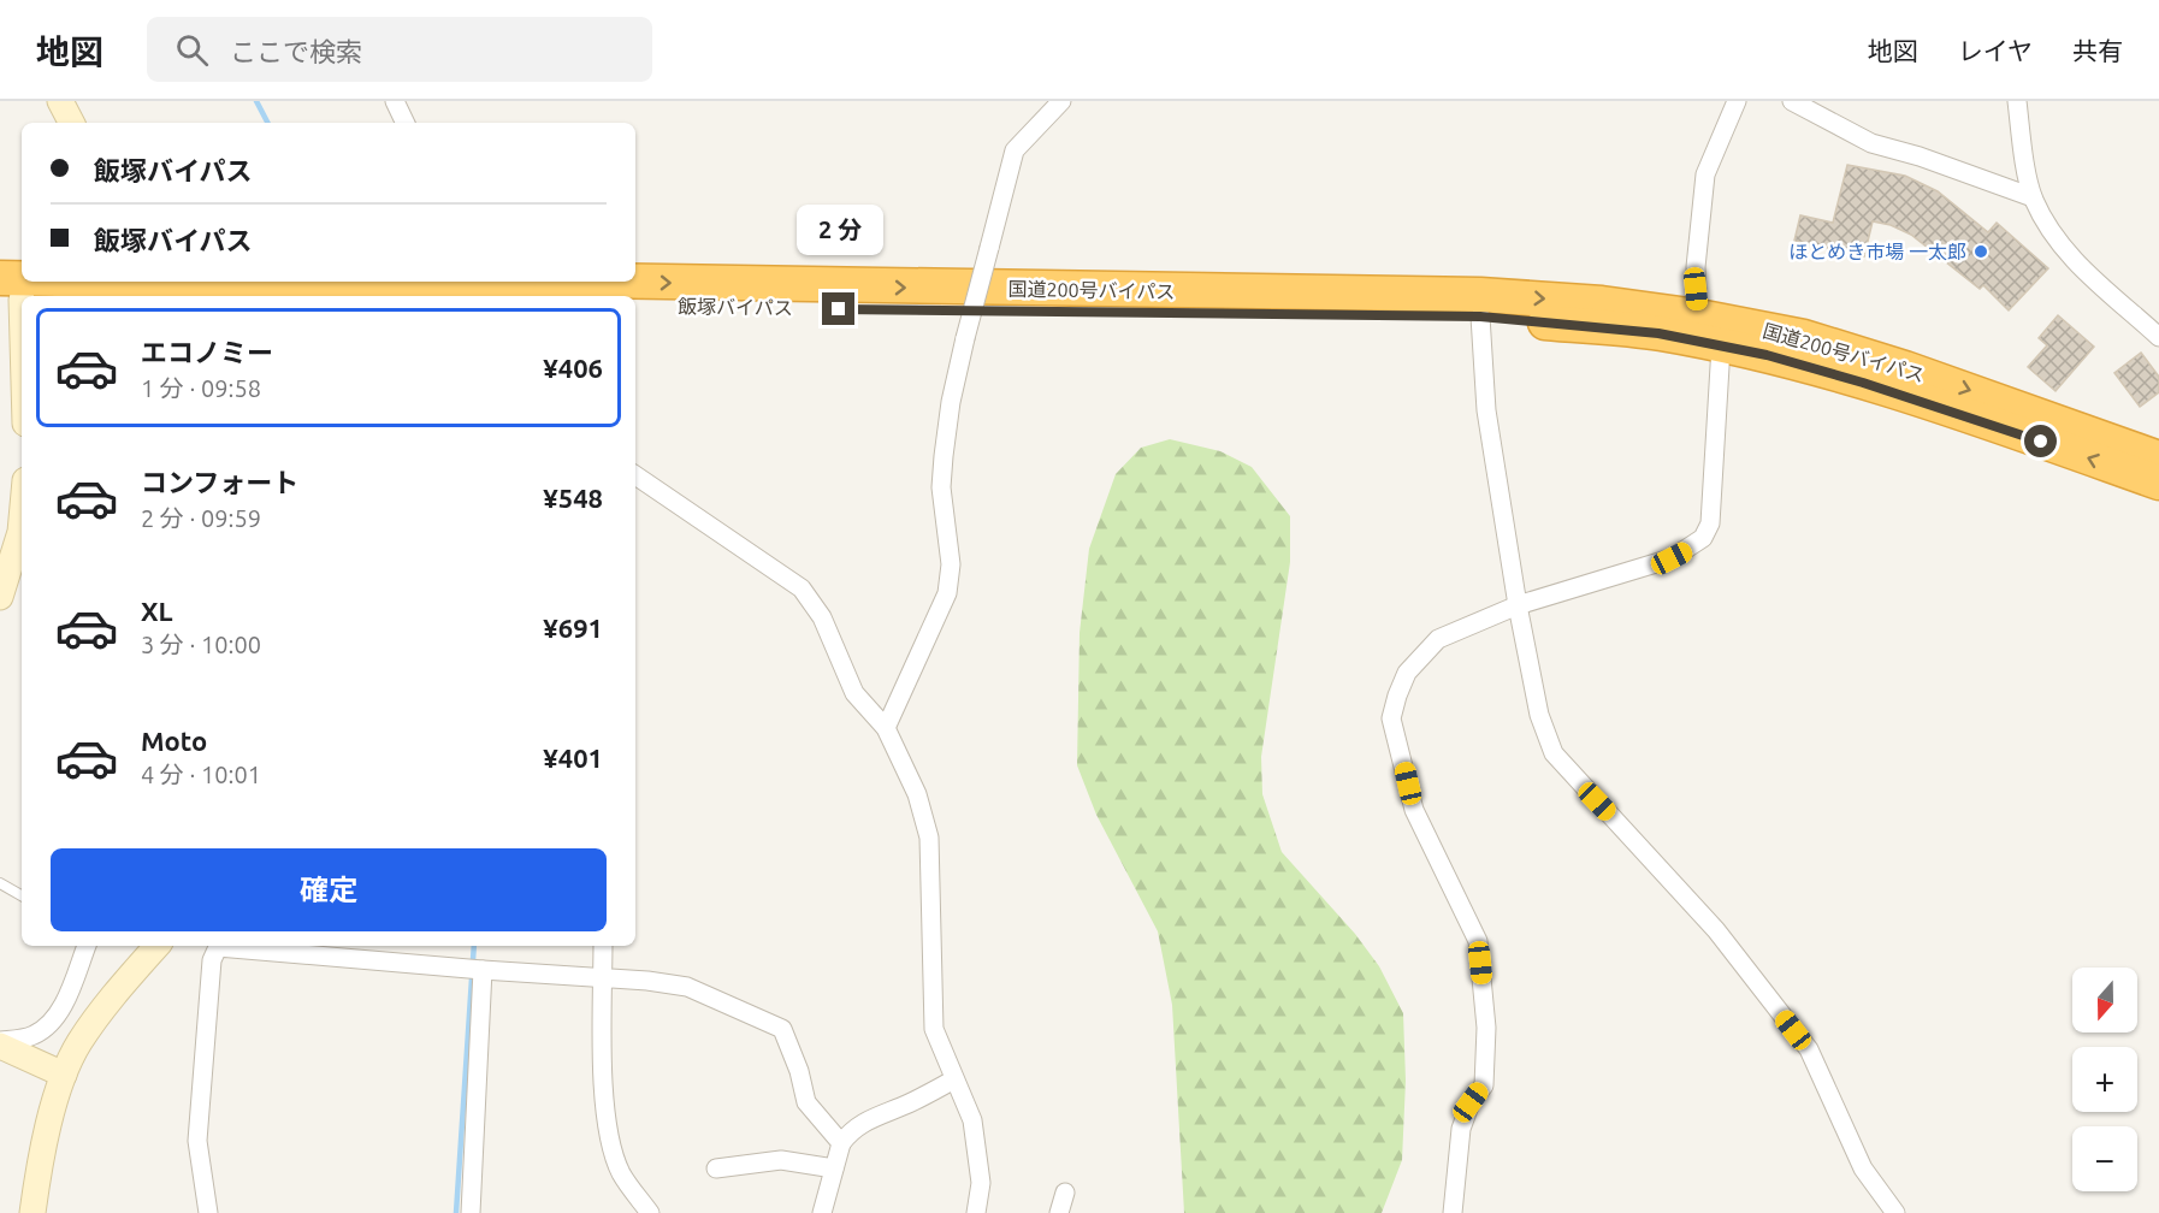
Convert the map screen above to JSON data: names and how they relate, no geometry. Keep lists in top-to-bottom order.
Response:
{
  "streets": {
    "highway": ["国道200号バイパス", "飯塚バイパス"]
  },
  "one_way": ["国道200号バイパス"],
  "places": ["ほとめき市場 一太郎"],
  "north": "bottom",
  "page": {
    "header": "地図",
    "search": "ここで検索",
    "nav": ["地図", "レイヤ", "共有"],
    "banner": ["飯塚バイパス", "飯塚バイパス"],
    "bubble": "2 分",
    "list": [
      {
        "name": "エコノミー",
        "note": "1 分 · 09:58",
        "value": "¥406"
      },
      {
        "name": "コンフォート",
        "note": "2 分 · 09:59",
        "value": "¥548"
      },
      {
        "name": "XL",
        "note": "3 分 · 10:00",
        "value": "¥691"
      },
      {
        "name": "Moto",
        "note": "4 分 · 10:01",
        "value": "¥401"
      }
    ],
    "buttons": "確定",
    "map_buttons": ["+", "−"]
  }
}
